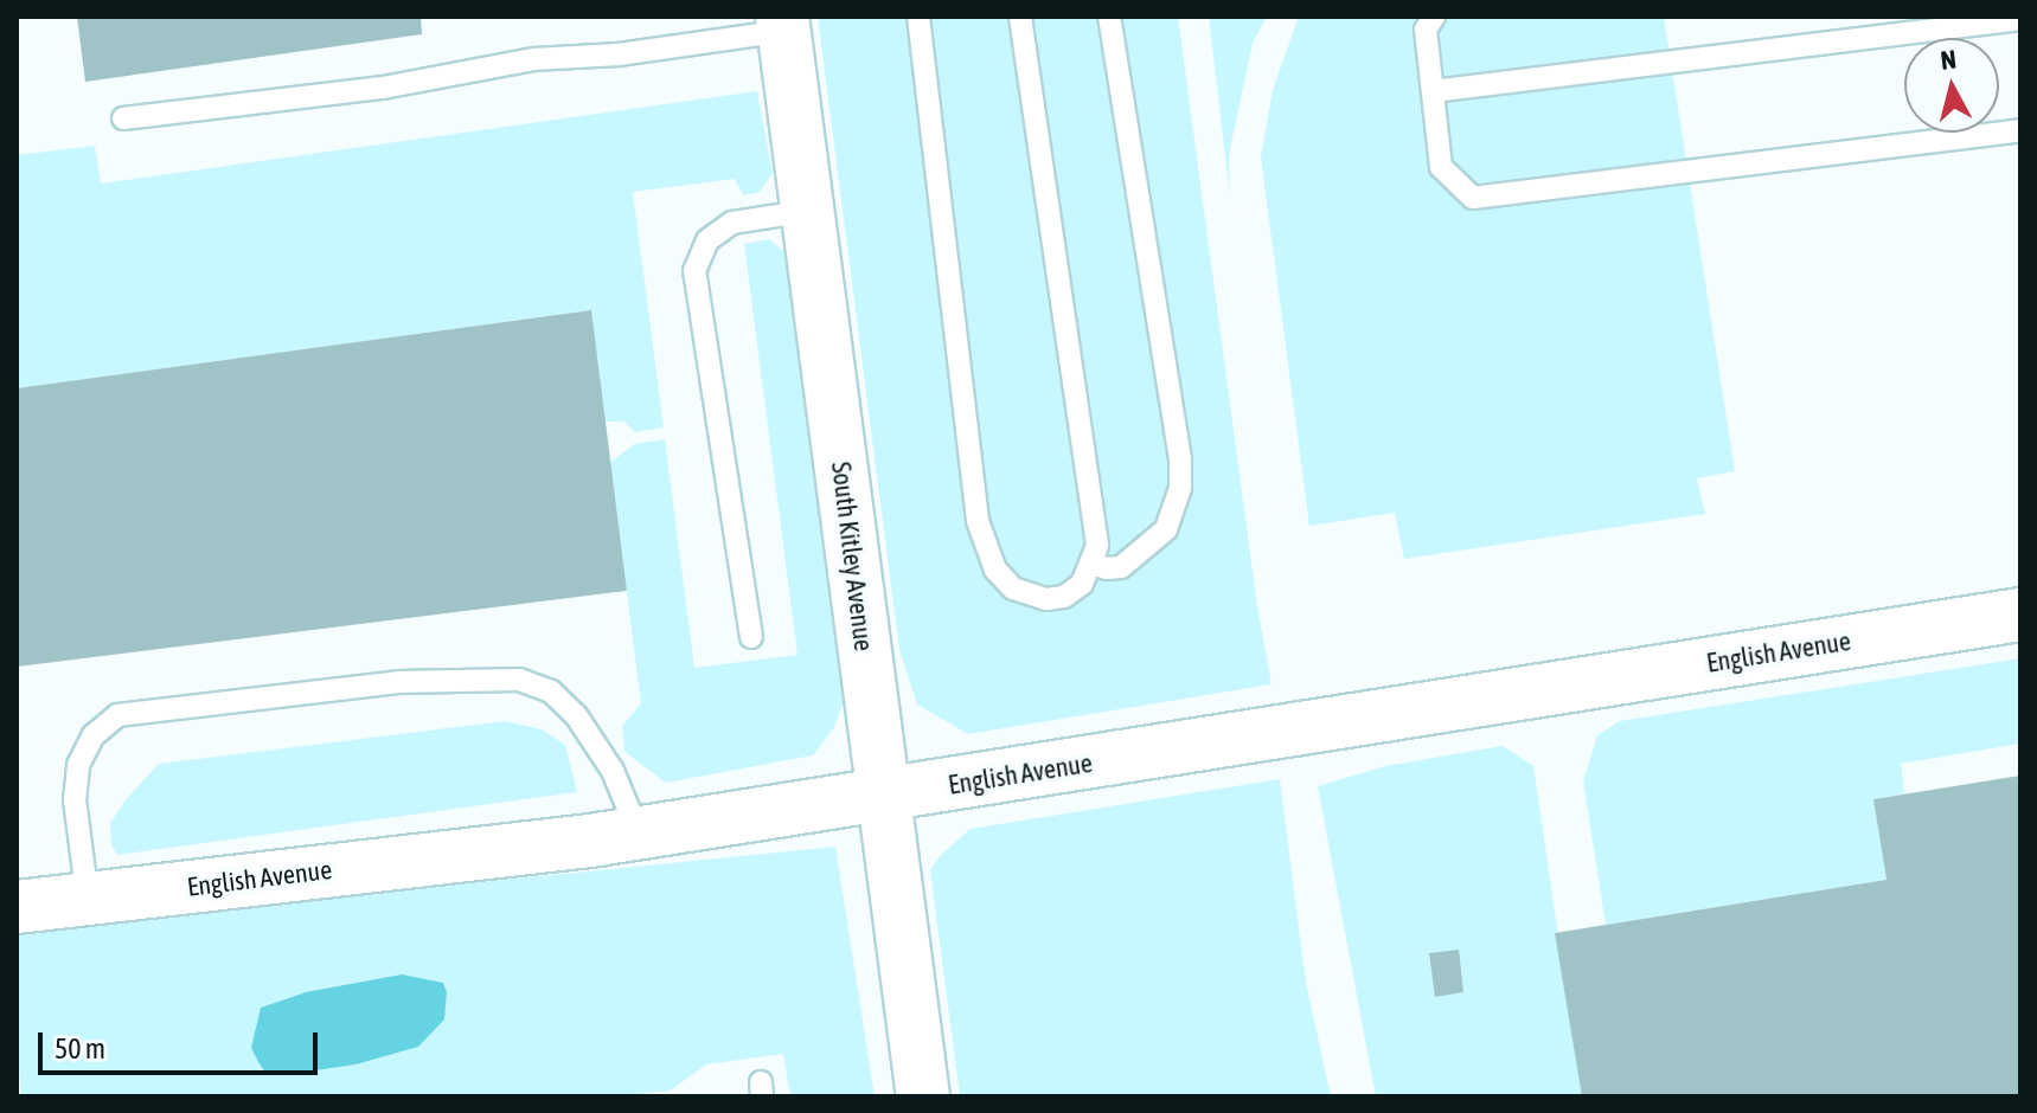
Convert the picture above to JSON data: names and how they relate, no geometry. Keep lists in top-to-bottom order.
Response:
{
  "streets": {
    "street": ["South Kitley Avenue", "English Avenue"]
  },
  "crossings": [
    ["South Kitley Avenue", "English Avenue"]
  ],
  "scale_bar": "50 m",
  "north": "top"
}
